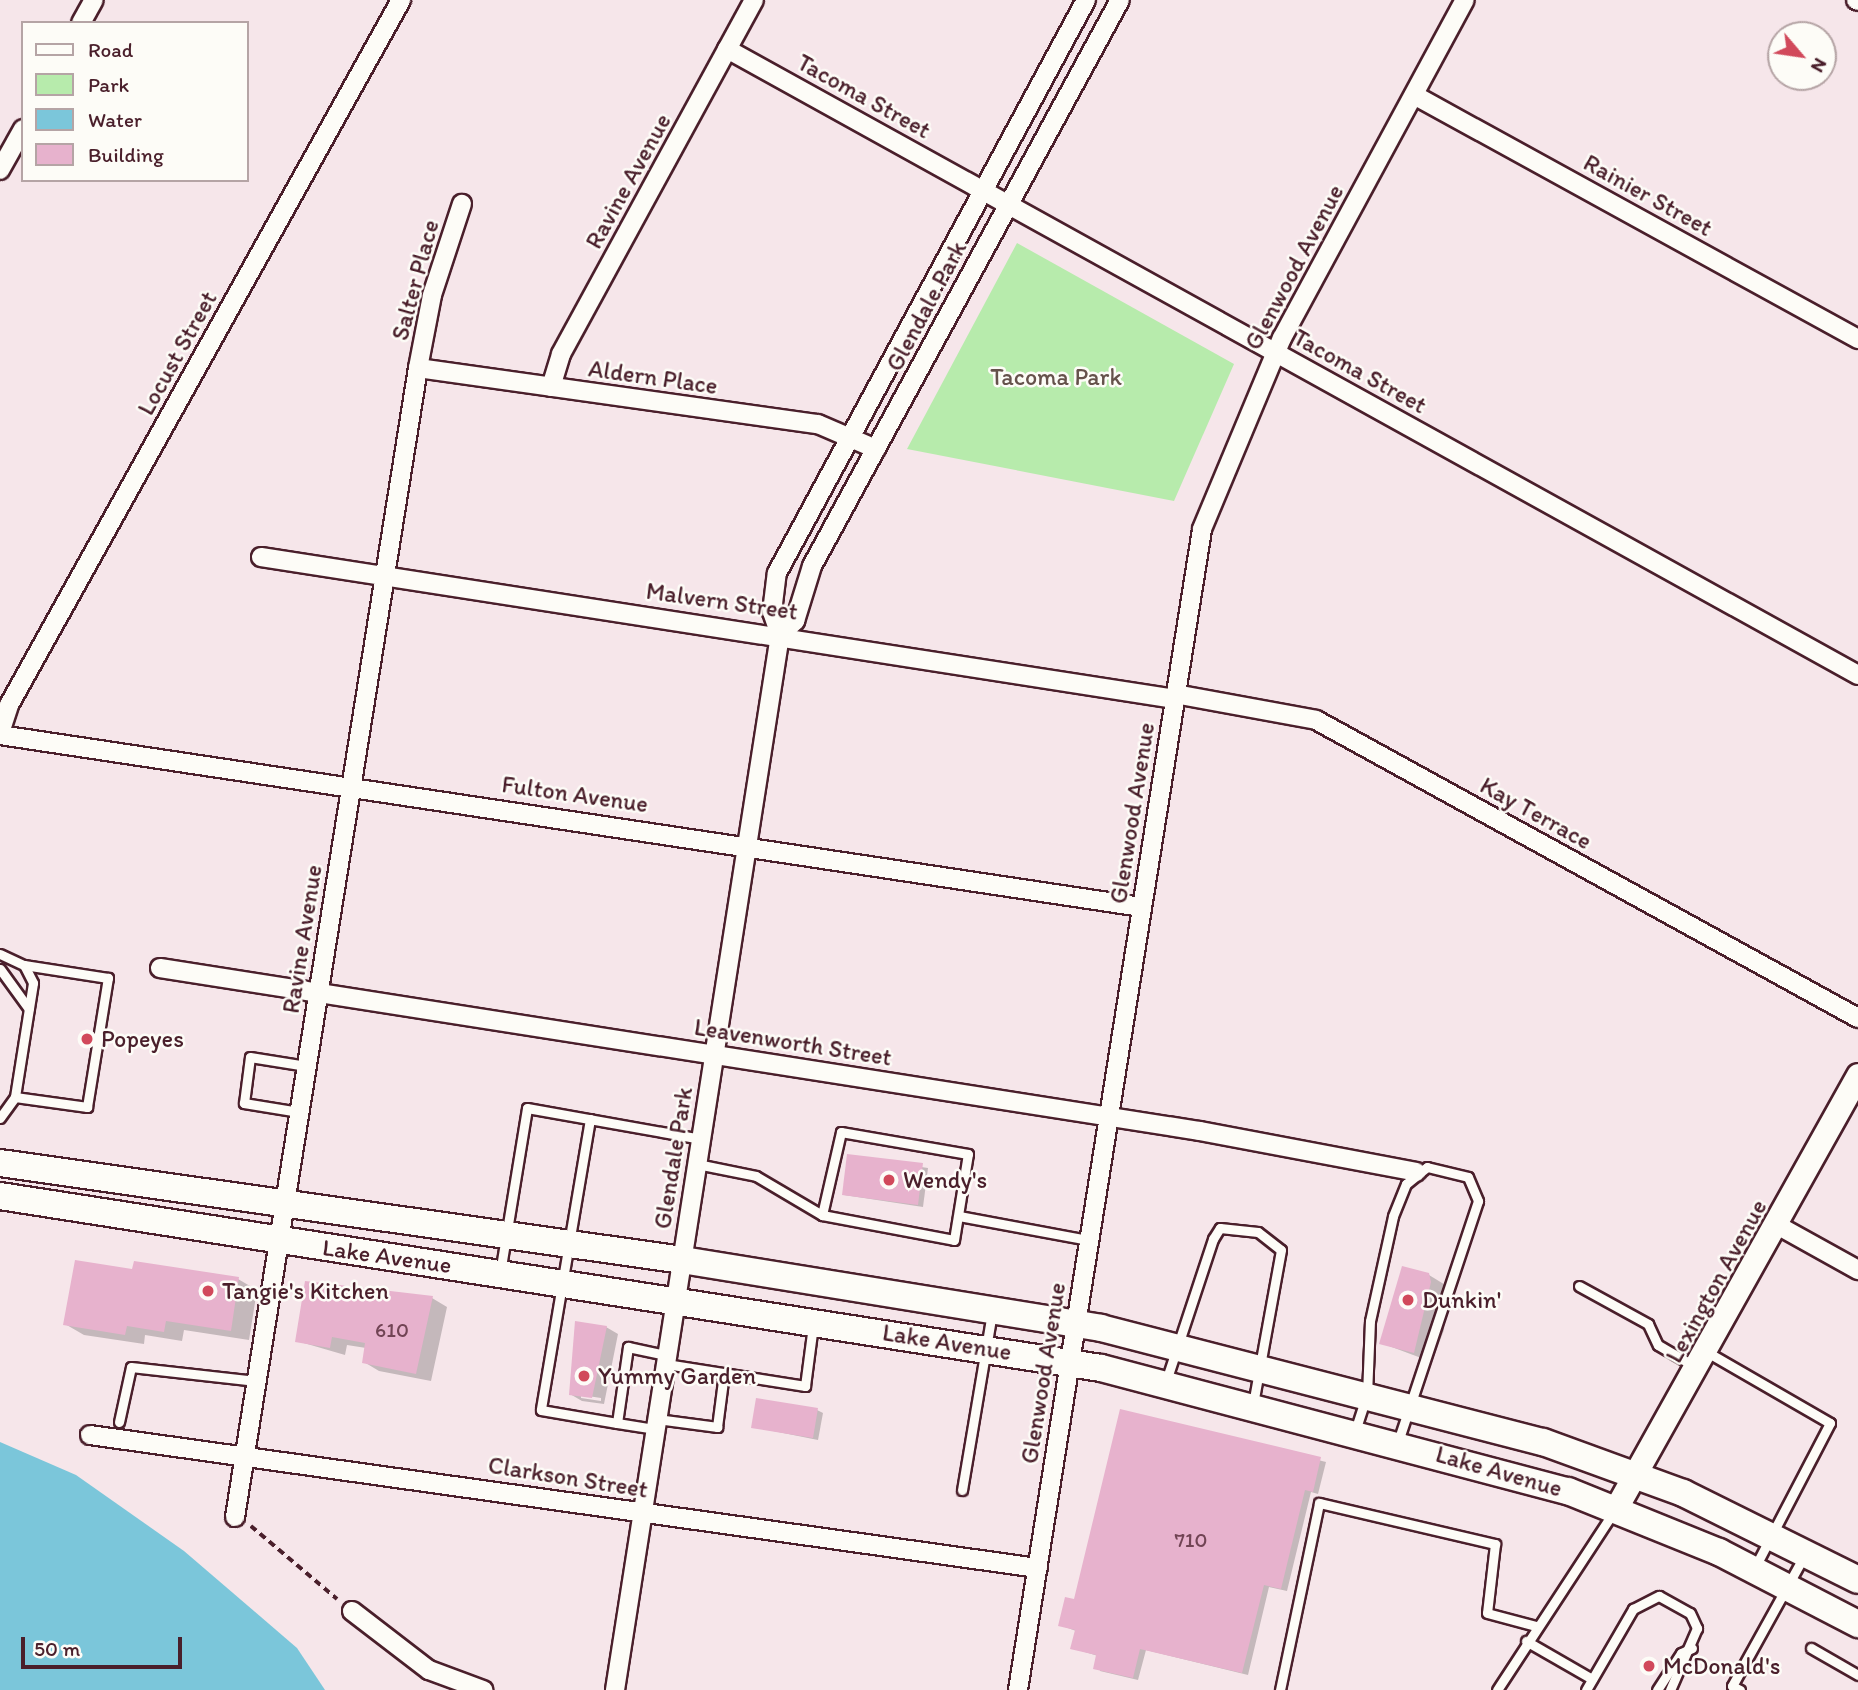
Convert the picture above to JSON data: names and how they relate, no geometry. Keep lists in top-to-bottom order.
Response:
{
  "streets": {
    "main road": ["Lake Avenue", "Lexington Avenue"],
    "street": [
      "Tacoma Street",
      "Ravine Avenue",
      "Rainier Street",
      "Glenwood Avenue",
      "Salter Place",
      "Glendale Park",
      "Locust Street",
      "Aldern Place",
      "Malvern Street",
      "Fulton Avenue",
      "Kay Terrace",
      "Leavenworth Street",
      "Clarkson Street"
    ]
  },
  "crossings": [
    ["Tacoma Street", "Ravine Avenue"],
    ["Tacoma Street", "Glenwood Avenue"],
    ["Tacoma Street", "Glendale Park"],
    ["Ravine Avenue", "Salter Place"],
    ["Ravine Avenue", "Aldern Place"],
    ["Ravine Avenue", "Malvern Street"],
    ["Ravine Avenue", "Fulton Avenue"],
    ["Ravine Avenue", "Leavenworth Street"],
    ["Ravine Avenue", "Lake Avenue"],
    ["Ravine Avenue", "Clarkson Street"],
    ["Rainier Street", "Glenwood Avenue"],
    ["Glenwood Avenue", "Malvern Street"],
    ["Glenwood Avenue", "Fulton Avenue"],
    ["Glenwood Avenue", "Kay Terrace"],
    ["Glenwood Avenue", "Leavenworth Street"],
    ["Glenwood Avenue", "Lake Avenue"],
    ["Glenwood Avenue", "Clarkson Street"],
    ["Salter Place", "Aldern Place"],
    ["Glendale Park", "Aldern Place"],
    ["Glendale Park", "Malvern Street"],
    ["Glendale Park", "Fulton Avenue"],
    ["Glendale Park", "Leavenworth Street"],
    ["Glendale Park", "Lake Avenue"],
    ["Glendale Park", "Clarkson Street"],
    ["Locust Street", "Fulton Avenue"],
    ["Malvern Street", "Kay Terrace"],
    ["Lake Avenue", "Lexington Avenue"]
  ],
  "parks": ["Tacoma Park"],
  "places": [
    "Popeyes",
    "Wendy's",
    "Tangie's Kitchen",
    "Dunkin'",
    "Yummy Garden",
    "McDonald's"
  ],
  "house_numbers": ["610", "710"],
  "legend": [
    "Road",
    "Park",
    "Water",
    "Building"
  ],
  "scale_bar": "50 m",
  "north": "bottom right"
}
